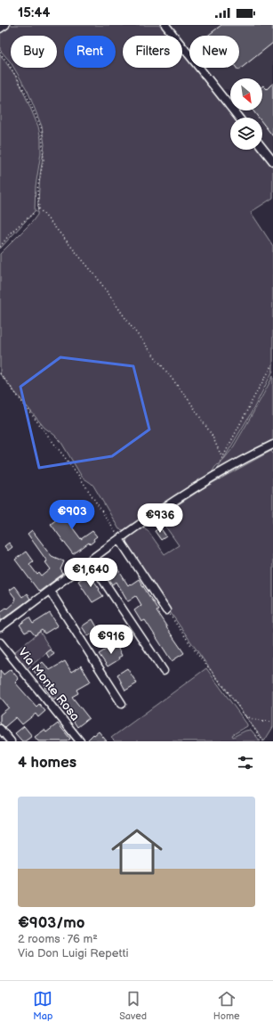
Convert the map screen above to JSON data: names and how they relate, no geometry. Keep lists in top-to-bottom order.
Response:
{
  "streets": {
    "street": ["Via Monte Rosa"]
  },
  "north": "bottom right",
  "page": {
    "status": "15:44",
    "chip": [
      "Buy",
      "Rent",
      "Filters",
      "New"
    ],
    "price": [
      "€903",
      "€936",
      "€1,640",
      "€916"
    ],
    "heading": "4 homes",
    "list": [
      {
        "name": "€903/mo",
        "note": "2 rooms · 76 m² · Via Don Luigi Repetti"
      }
    ],
    "tabs": ["Map", "Saved", "Home"]
  }
}
